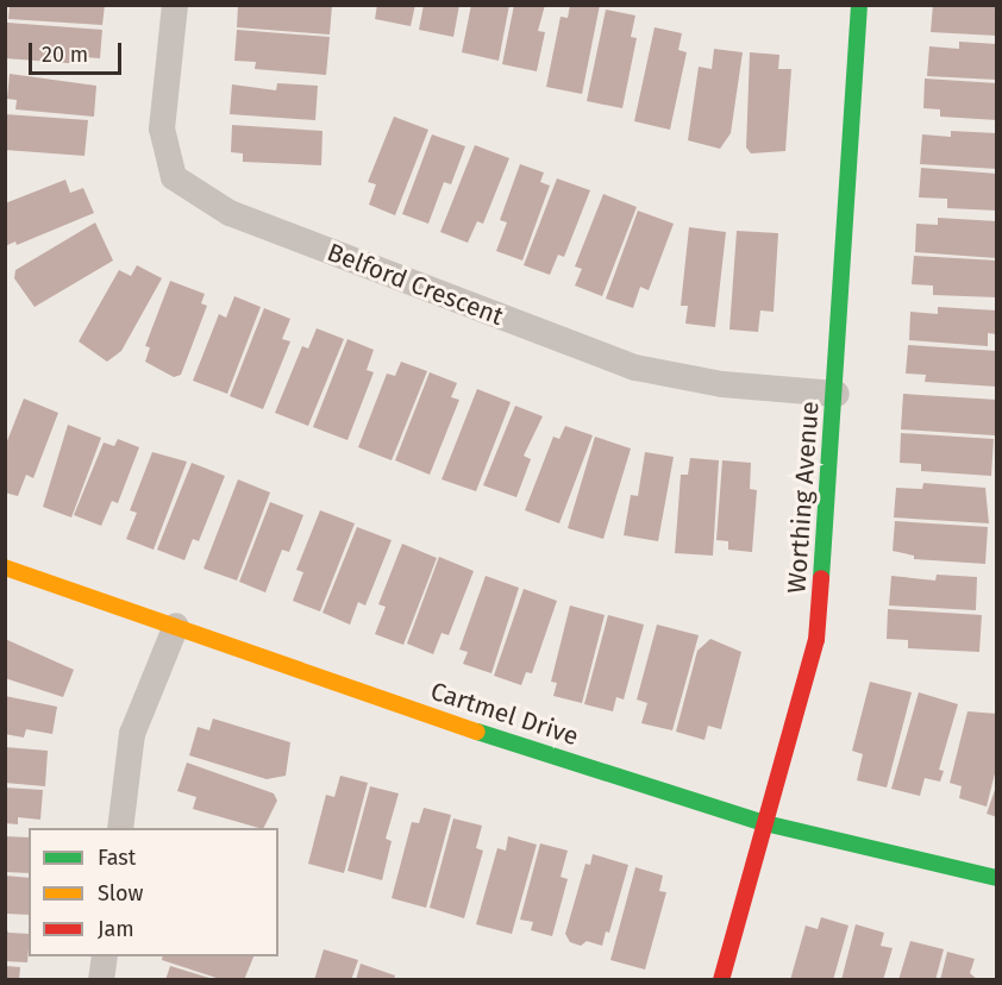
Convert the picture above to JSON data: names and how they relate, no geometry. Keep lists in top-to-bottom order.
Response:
{
  "streets": {
    "street": ["Belford Crescent", "Worthing Avenue", "Cartmel Drive"]
  },
  "crossings": [
    ["Belford Crescent", "Worthing Avenue"],
    ["Worthing Avenue", "Cartmel Drive"]
  ],
  "legend": ["Fast", "Slow", "Jam"],
  "scale_bar": "20 m"
}
